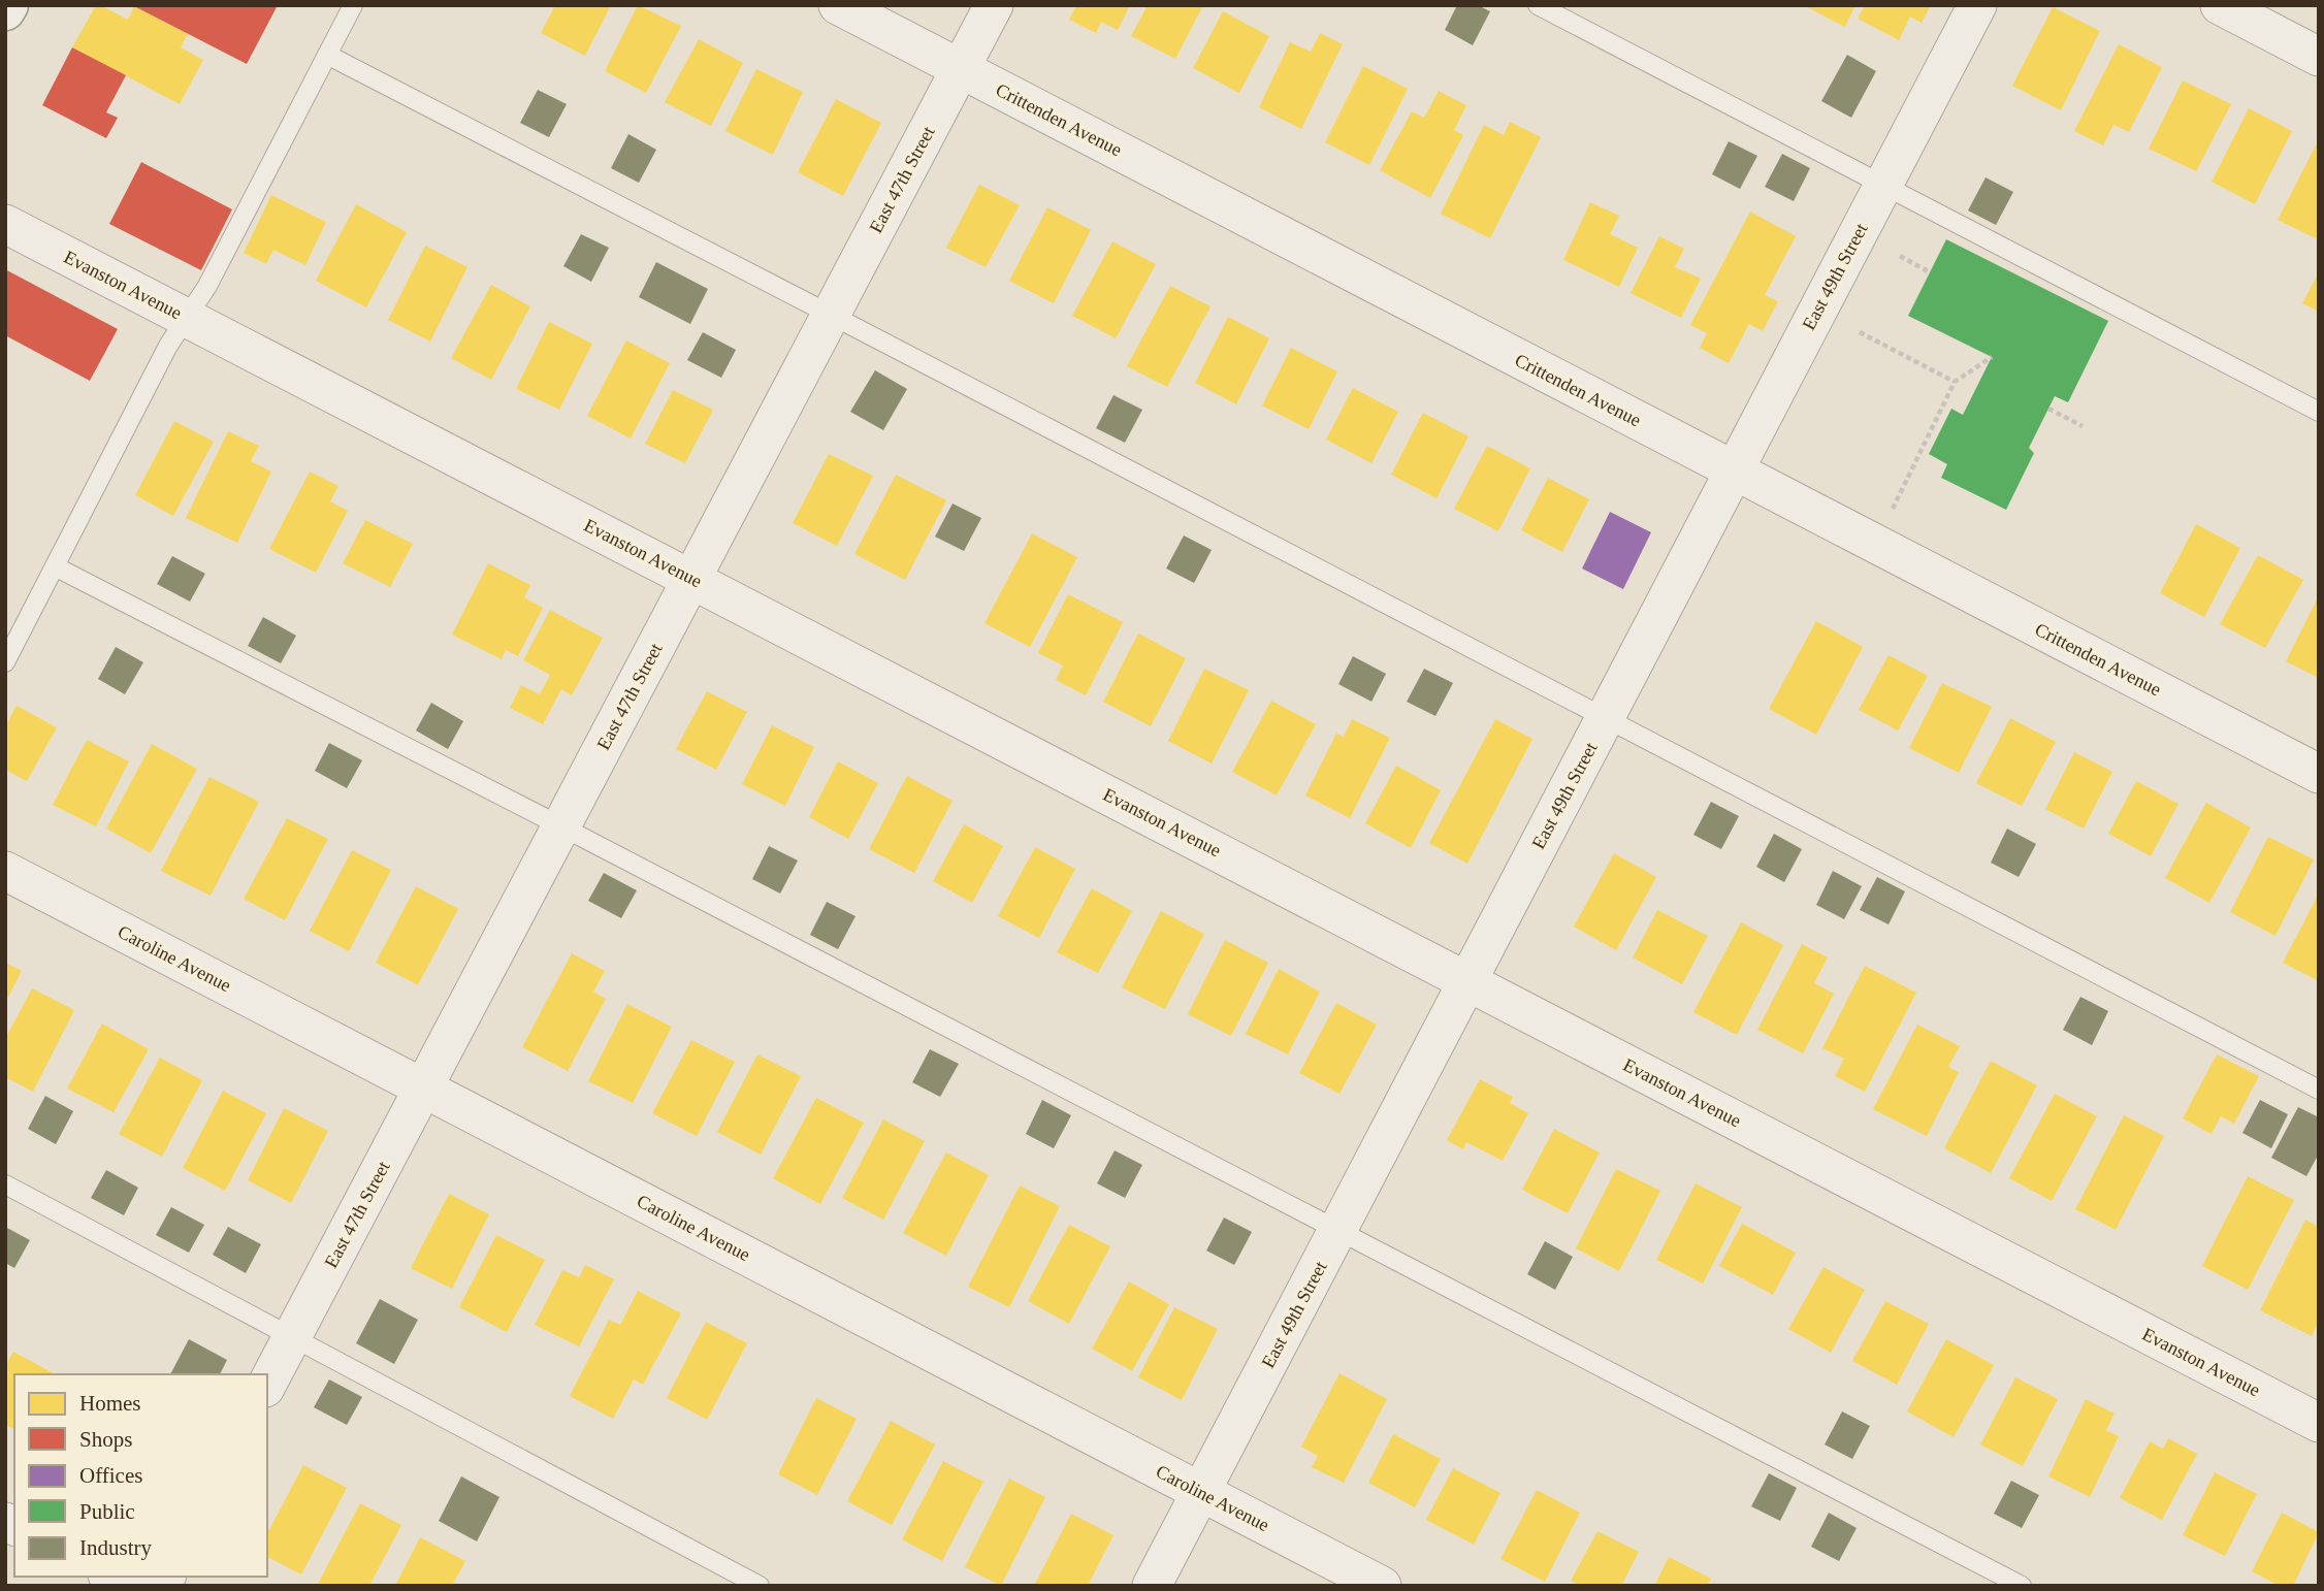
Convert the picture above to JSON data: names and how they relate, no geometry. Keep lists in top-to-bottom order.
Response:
{
  "streets": {
    "street": [
      "Crittenden Avenue",
      "East 47th Street",
      "East 49th Street",
      "Evanston Avenue",
      "Caroline Avenue"
    ]
  },
  "crossings": [
    ["Crittenden Avenue", "East 47th Street"],
    ["Crittenden Avenue", "East 49th Street"],
    ["East 47th Street", "Evanston Avenue"],
    ["East 47th Street", "Caroline Avenue"],
    ["East 49th Street", "Evanston Avenue"],
    ["East 49th Street", "Caroline Avenue"]
  ],
  "legend": [
    "Homes",
    "Shops",
    "Offices",
    "Public",
    "Industry"
  ]
}
